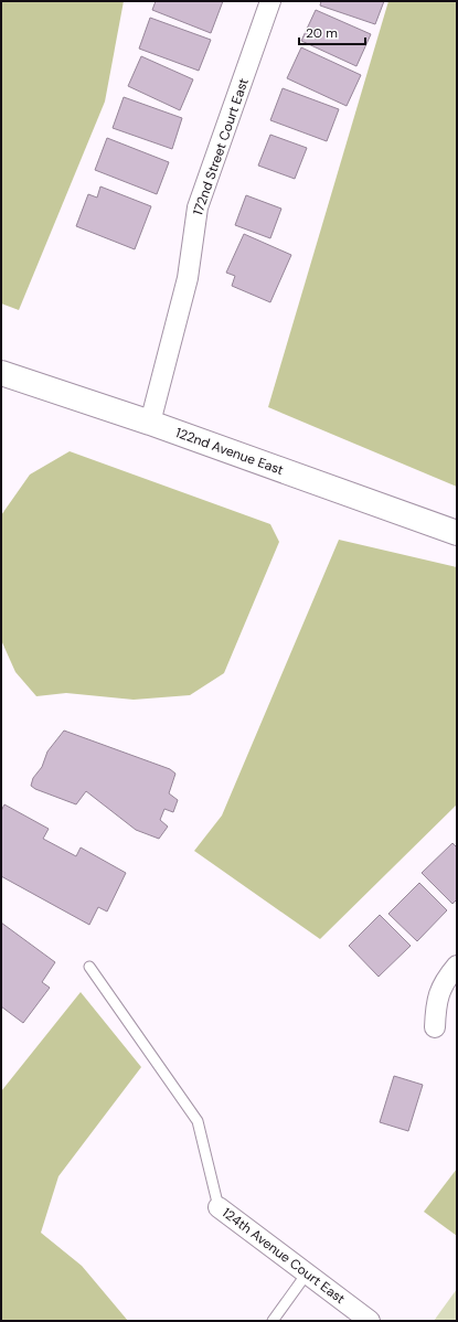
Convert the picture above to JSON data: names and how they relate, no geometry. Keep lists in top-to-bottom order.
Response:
{
  "streets": {
    "main road": ["122nd Avenue East"],
    "street": ["172nd Street Court East", "124th Avenue Court East"]
  },
  "crossings": [
    ["172nd Street Court East", "122nd Avenue East"]
  ],
  "scale_bar": "20 m"
}
